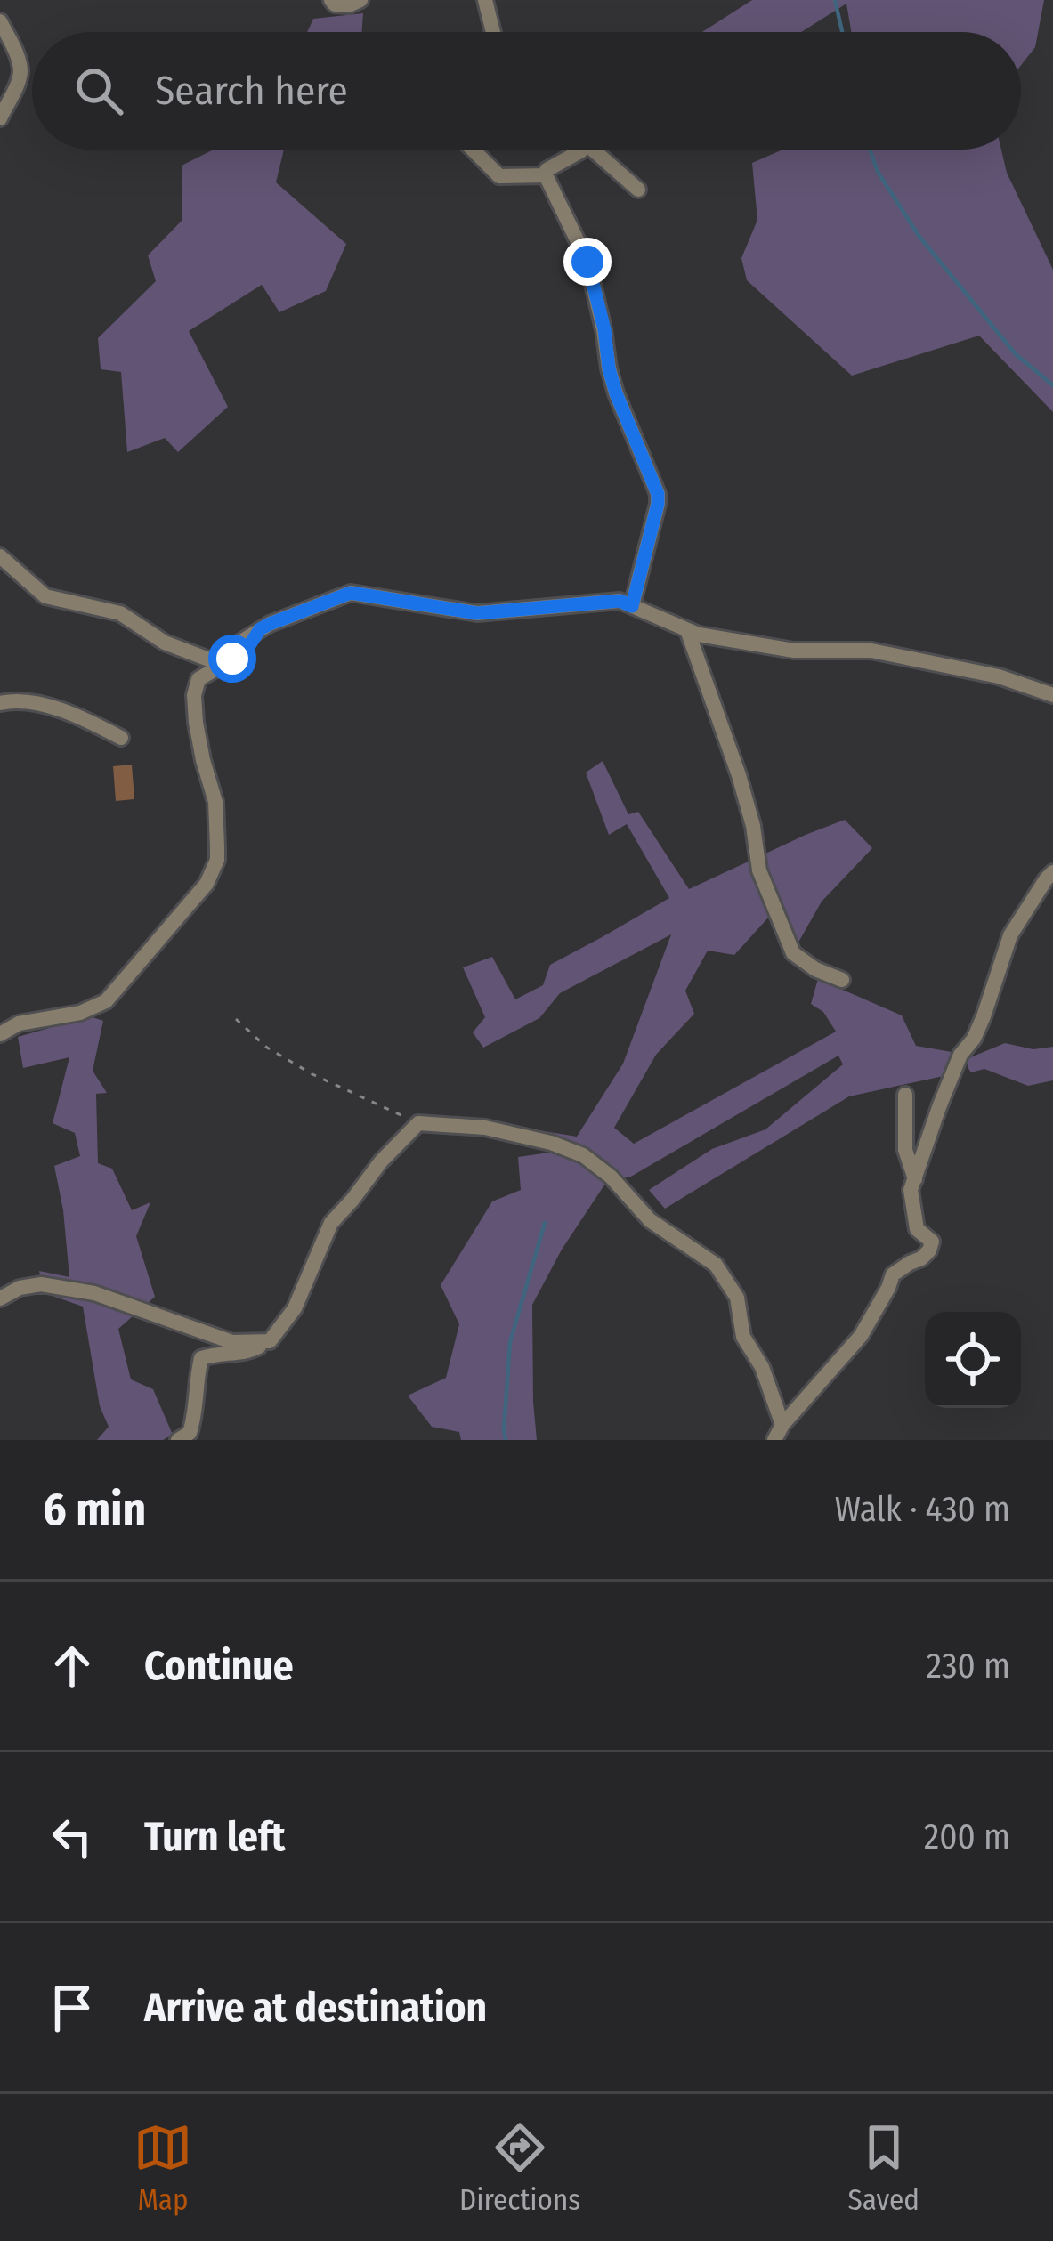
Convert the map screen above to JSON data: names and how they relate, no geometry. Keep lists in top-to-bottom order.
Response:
{
  "page": {
    "search": "Search here",
    "heading": ["6 min", "Walk · 430 m"],
    "list": [
      ["Continue", "230 m"],
      ["Turn left", "200 m"],
      "Arrive at destination"
    ],
    "nav": ["Map", "Directions", "Saved"]
  }
}
